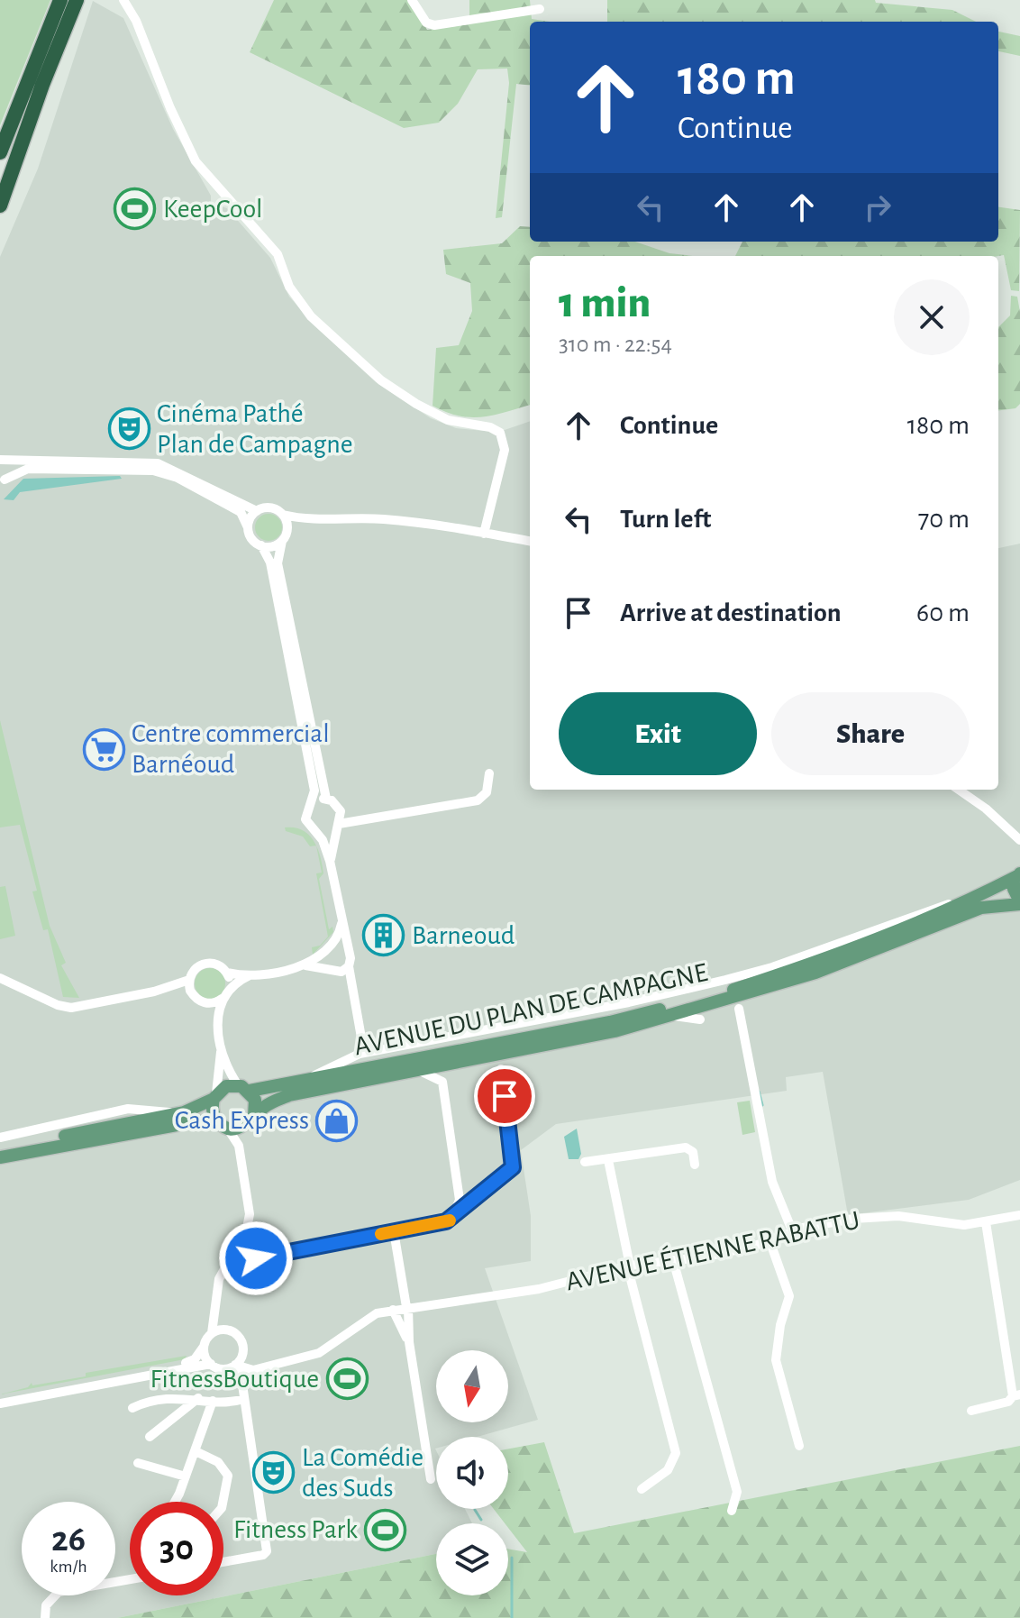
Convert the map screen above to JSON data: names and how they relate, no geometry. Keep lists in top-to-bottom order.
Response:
{
  "streets": {
    "main road": ["AVENUE DU PLAN DE CAMPAGNE"],
    "street": ["AVENUE ÉTIENNE RABATTU"]
  },
  "places": {
    "sports": ["KeepCool", "FitnessBoutique", "Fitness Park"],
    "theatre": ["Cinéma Pathé Plan de Campagne", "La Comédie des Suds"],
    "supermarket": ["Centre commercial Barnéoud"],
    "building": ["Barneoud"],
    "shop": ["Cash Express"]
  },
  "north": "bottom",
  "page": {
    "turn": ["180 m", "Continue"],
    "heading": ["1 min", "310 m · 22:54"],
    "list": [
      {
        "name": "Continue",
        "value": "180 m"
      },
      {
        "name": "Turn left",
        "value": "70 m"
      },
      {
        "name": "Arrive at destination",
        "value": "60 m"
      }
    ],
    "buttons": ["Exit", "Share"],
    "speed": "26 km/h",
    "limit": "30"
  }
}
